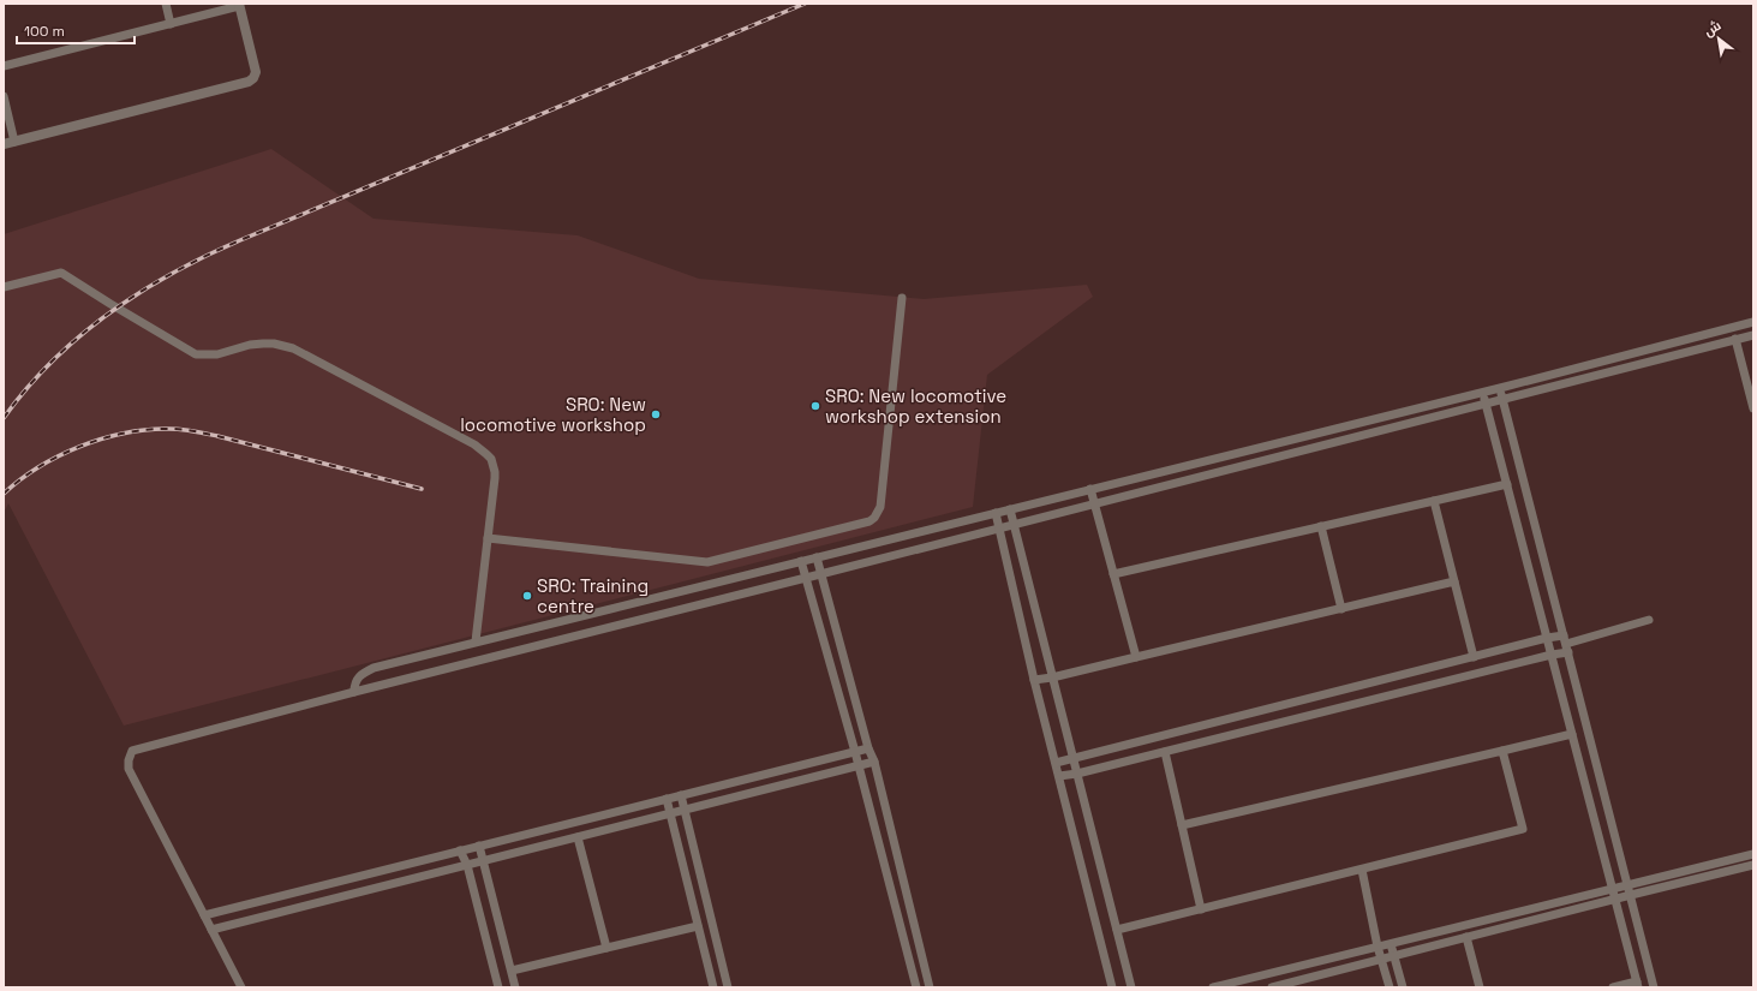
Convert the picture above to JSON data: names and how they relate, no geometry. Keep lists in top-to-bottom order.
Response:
{
  "places": ["SRO: New locomotive workshop extension", "SRO: New locomotive workshop", "SRO: Training centre"],
  "scale_bar": "100 m",
  "north": "top left"
}
